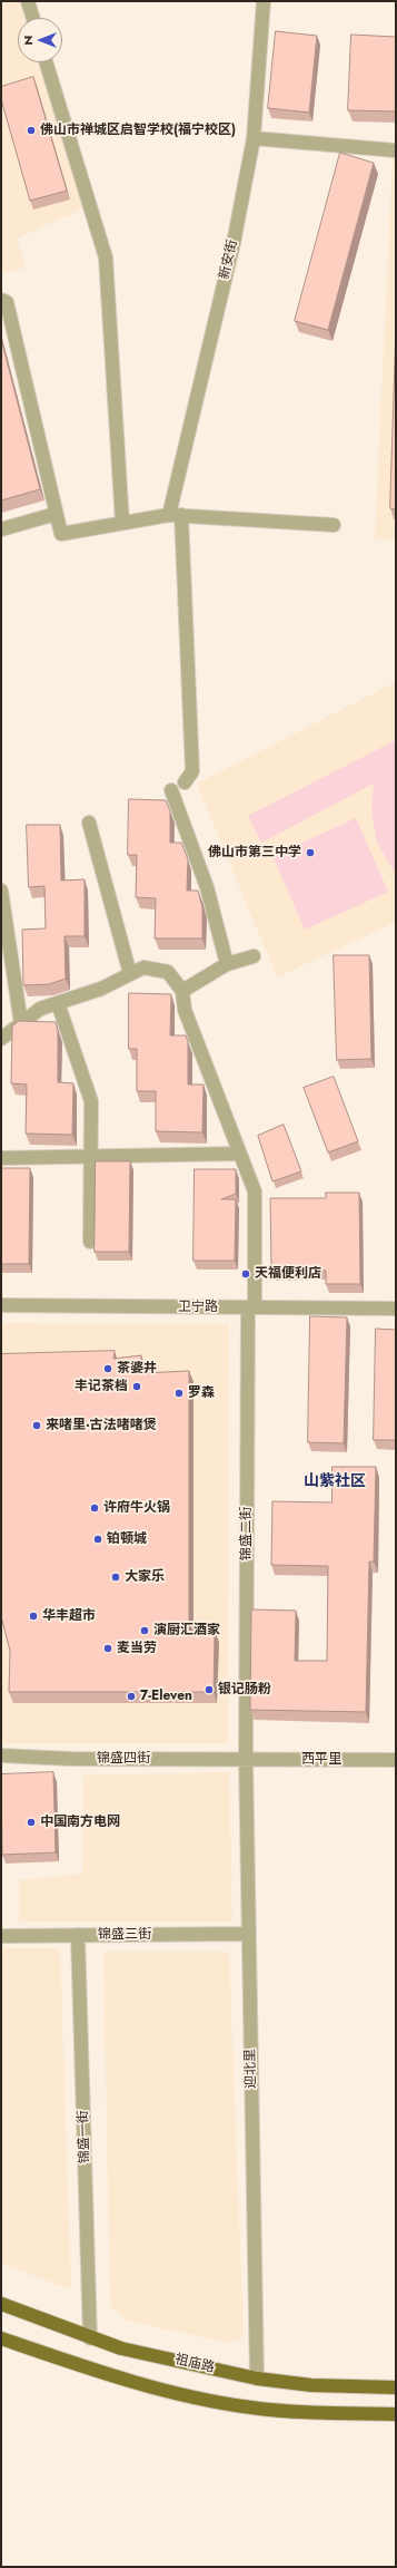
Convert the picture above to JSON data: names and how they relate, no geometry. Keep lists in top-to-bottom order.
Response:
{
  "streets": {
    "main road": ["祖庙路"],
    "street": [
      "新安街",
      "卫宁路",
      "锦盛二街",
      "锦盛四街",
      "西平里",
      "锦盛三街",
      "迎北里",
      "锦盛一街"
    ]
  },
  "crossings": [
    ["卫宁路", "锦盛二街"],
    ["锦盛二街", "锦盛四街"],
    ["锦盛二街", "西平里"],
    ["锦盛二街", "迎北里"],
    ["锦盛四街", "西平里"],
    ["锦盛四街", "迎北里"],
    ["西平里", "迎北里"],
    ["锦盛三街", "迎北里"],
    ["锦盛三街", "锦盛一街"],
    ["迎北里", "祖庙路"],
    ["锦盛一街", "祖庙路"]
  ],
  "districts": ["山紫社区"],
  "places": [
    "佛山市禅城区启智学校(福宁校区)",
    "佛山市第三中学",
    "天福便利店",
    "茶婆井",
    "丰记茶档",
    "罗森",
    "来啫里·古法啫啫煲",
    "许府牛火锅",
    "铂顿城",
    "大家乐",
    "华丰超市",
    "演厨汇酒家",
    "麦当劳",
    "银记肠粉",
    "7-Eleven",
    "中国南方电网"
  ],
  "north": "left"
}
